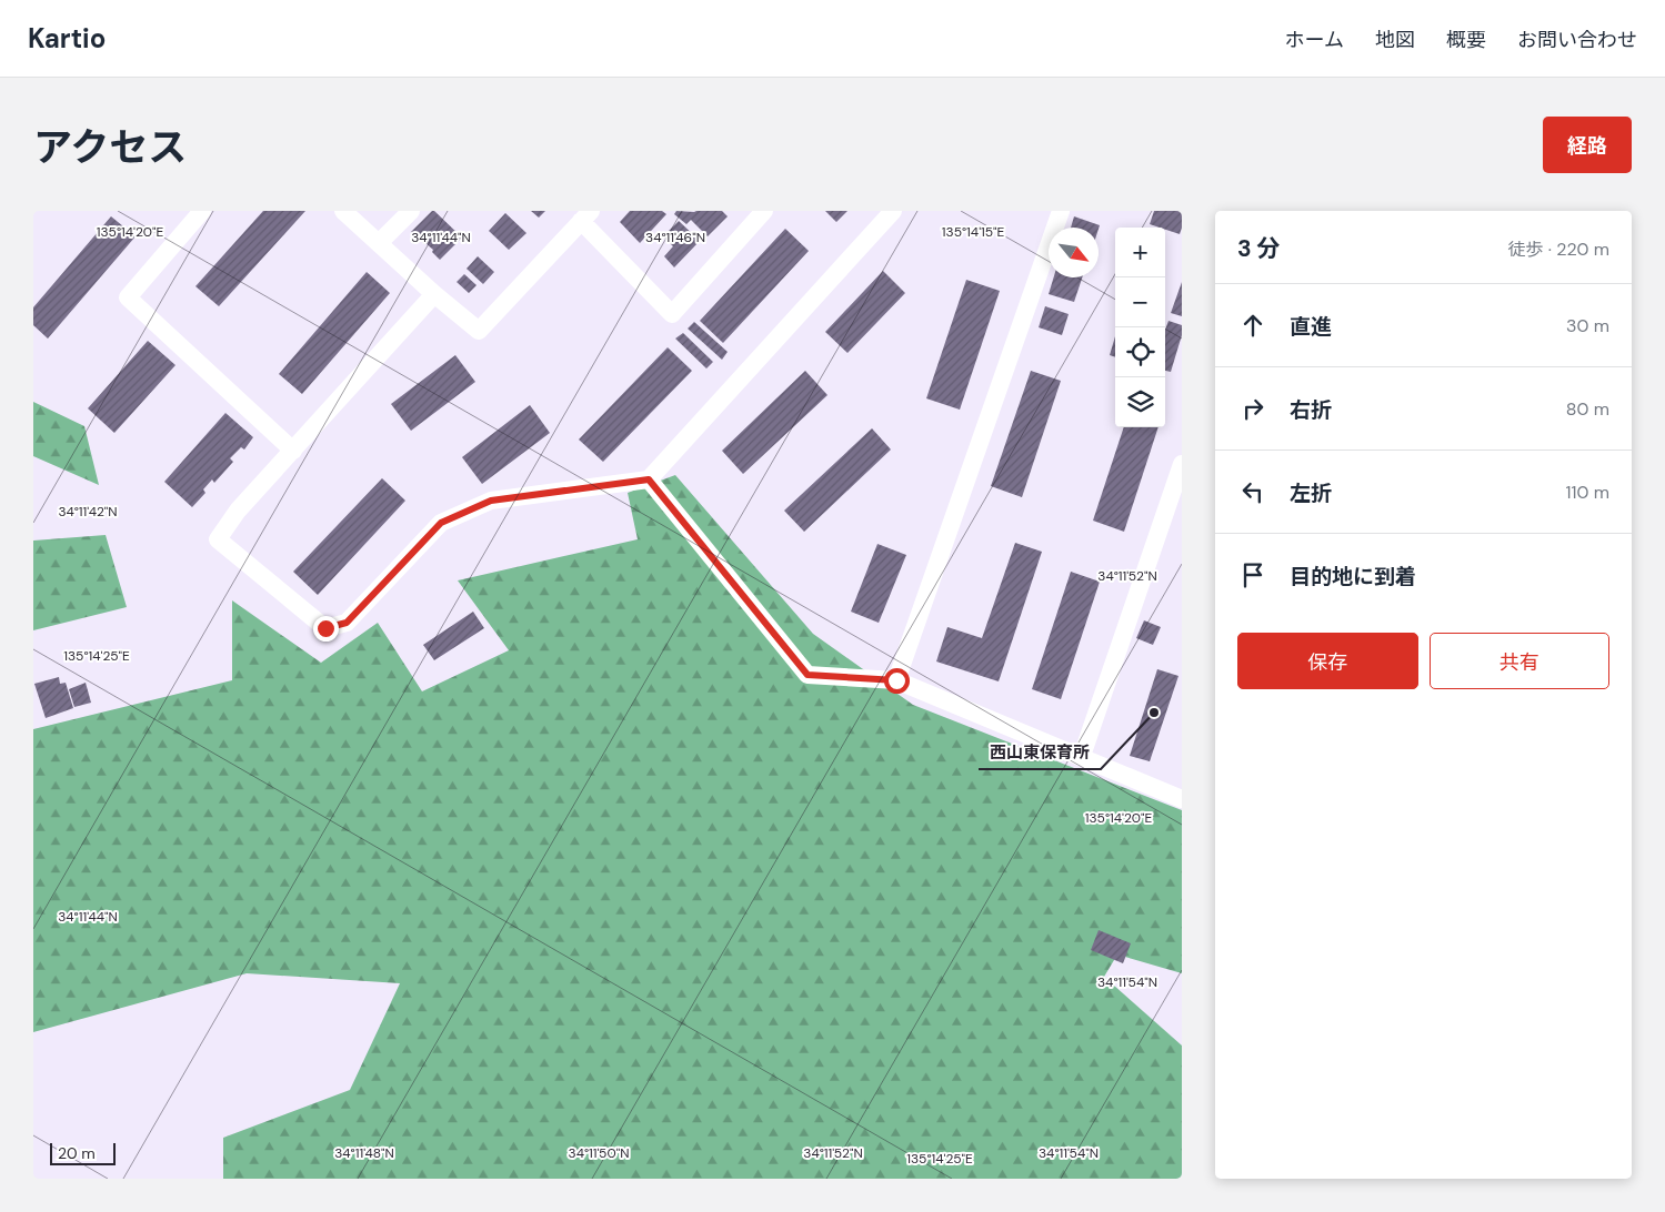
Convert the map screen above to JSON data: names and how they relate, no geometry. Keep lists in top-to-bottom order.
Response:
{
  "places": ["西山東保育所"],
  "scale_bar": "20 m",
  "north": "bottom right",
  "page": {
    "header": "Kartio",
    "nav": [
      "ホーム",
      "地図",
      "概要",
      "お問い合わせ"
    ],
    "title": "アクセス",
    "buttons": [
      "経路",
      ["保存", "共有"]
    ],
    "heading": ["3 分", "徒歩 · 220 m"],
    "map_buttons": ["+", "−"],
    "list": [
      ["直進", "30 m"],
      ["右折", "80 m"],
      ["左折", "110 m"],
      "目的地に到着"
    ],
    "scale": "20 m"
  },
  "coordinates": [
    "135°14'20\"E",
    "135°14'15\"E",
    "34°11'44\"N",
    "34°11'46\"N",
    "34°11'42\"N",
    "34°11'52\"N",
    "135°14'25\"E",
    "34°11'54\"N",
    "34°11'48\"N",
    "34°11'50\"N"
  ]
}
